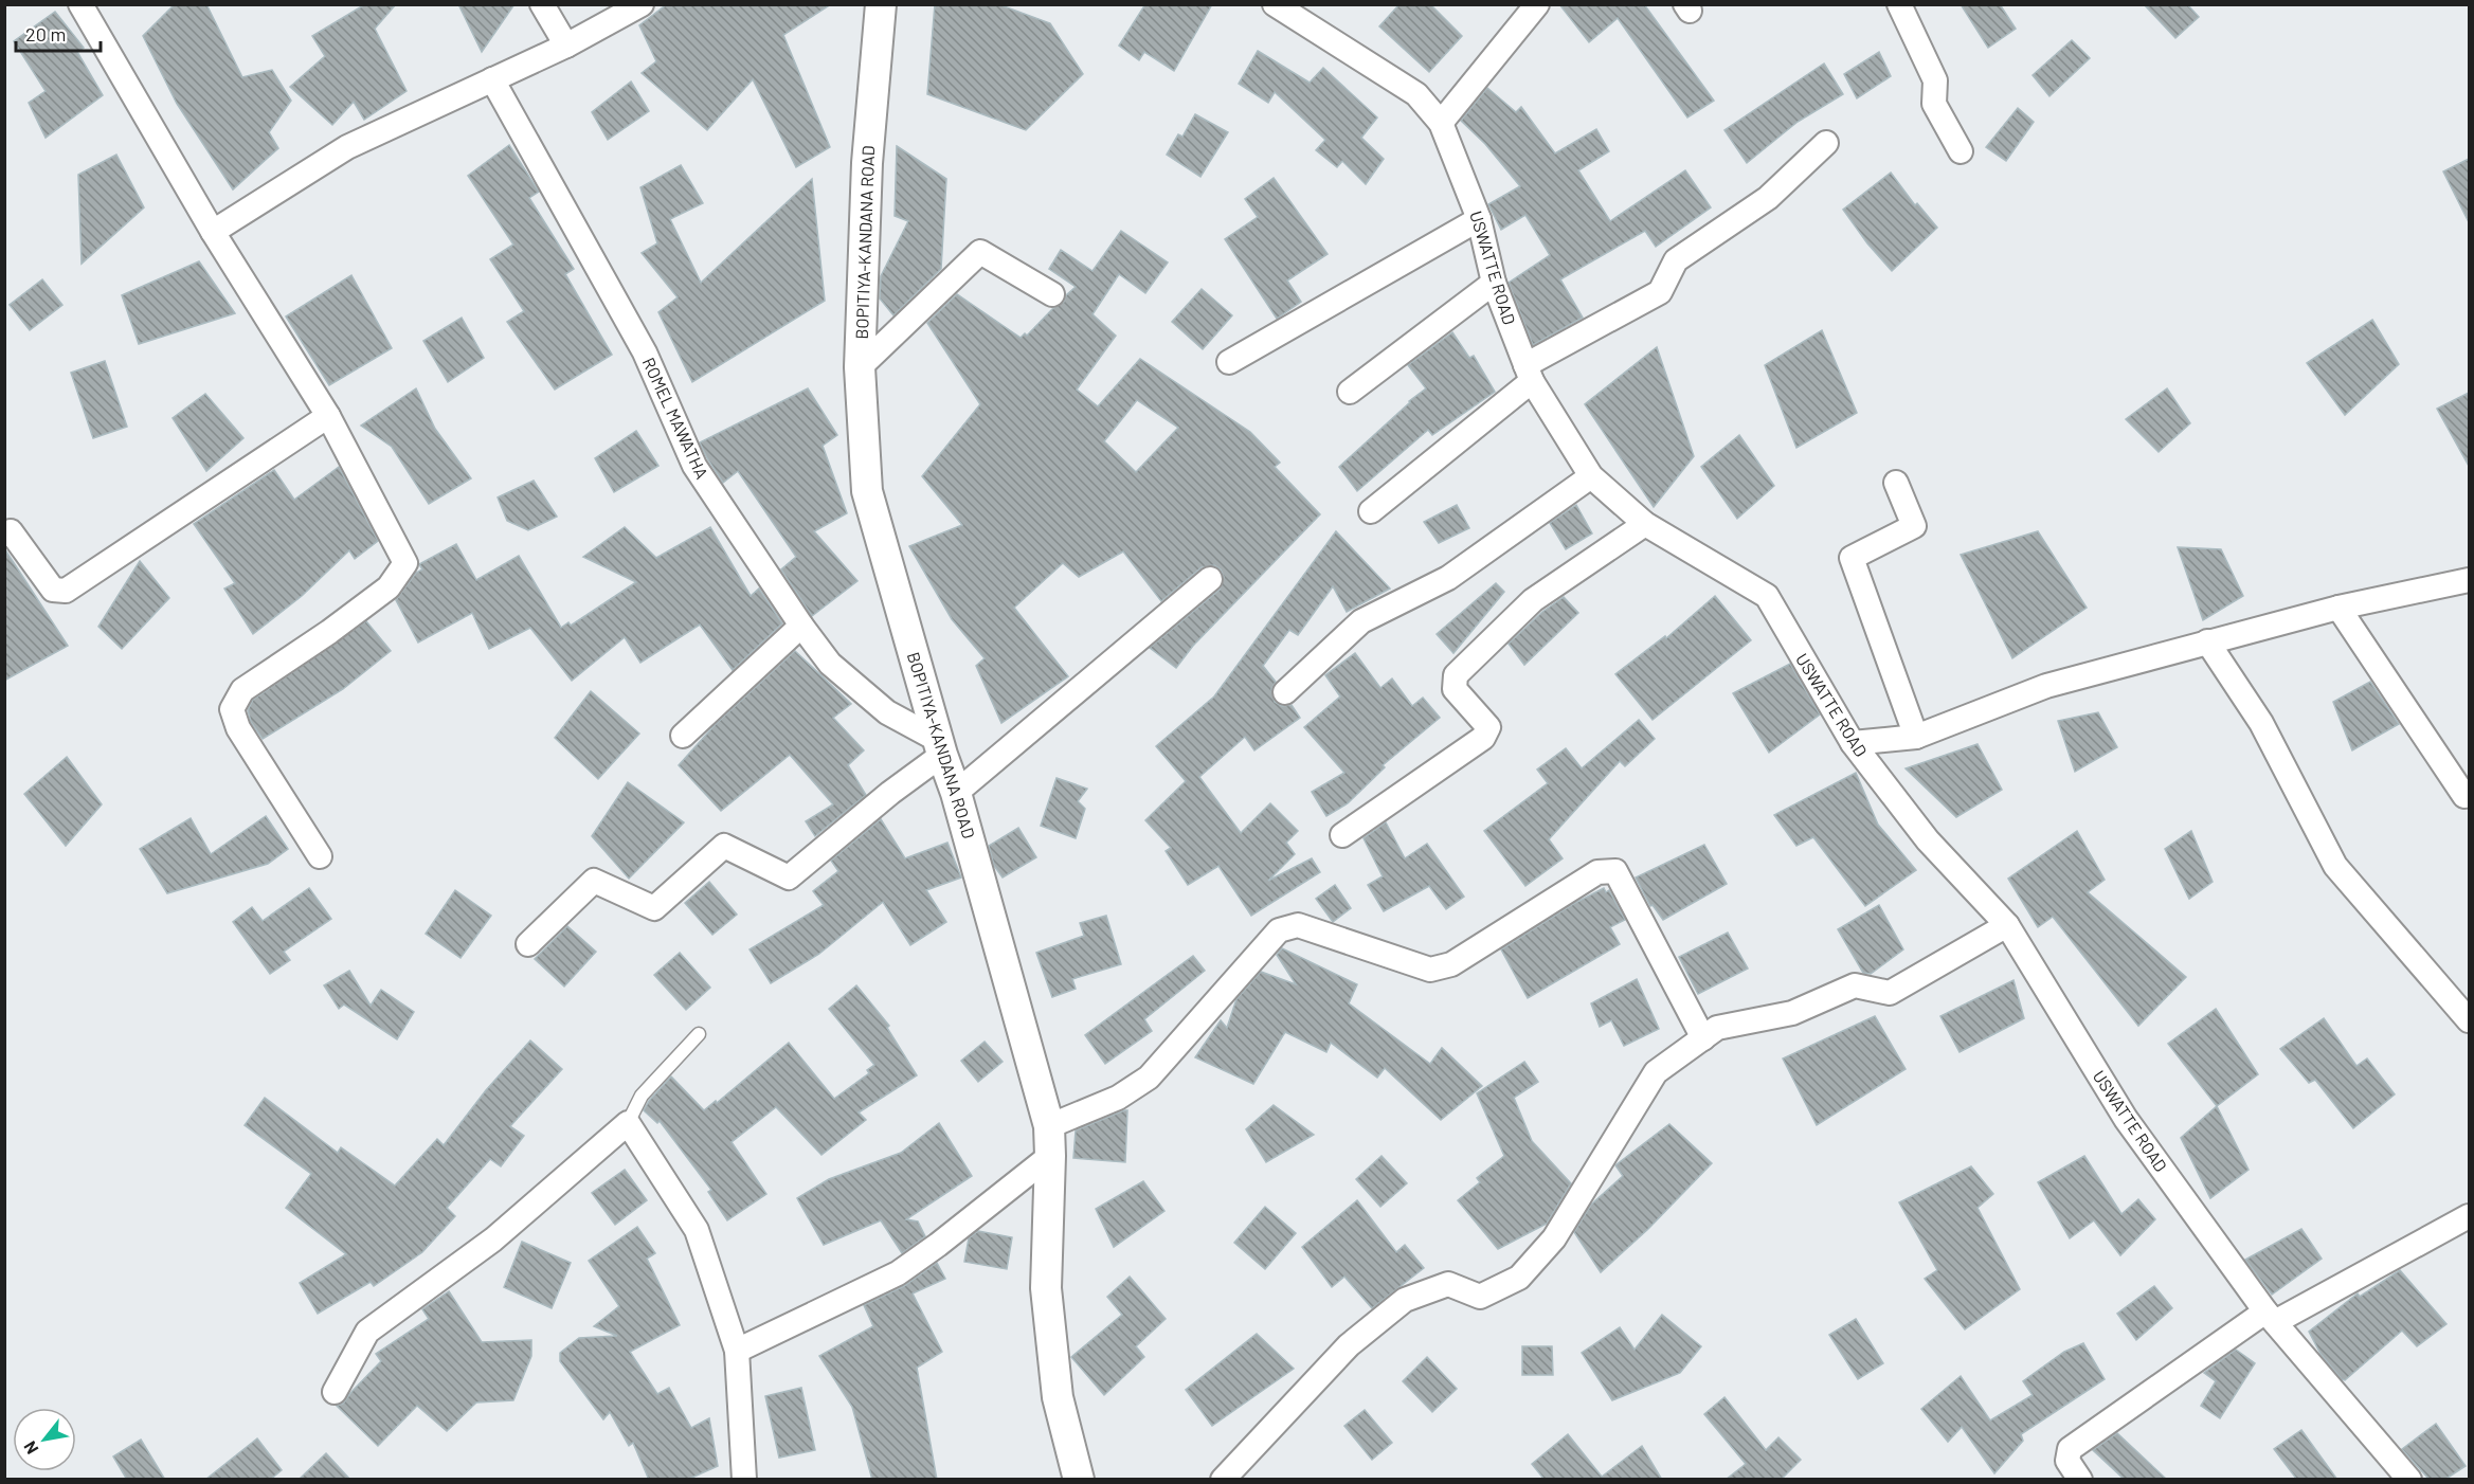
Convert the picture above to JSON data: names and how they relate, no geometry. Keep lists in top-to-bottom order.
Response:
{
  "streets": {
    "street": ["BOPITIYA-KANDANA ROAD", "USWATTE ROAD", "ROMEL MAWATHA"]
  },
  "crossings": [
    ["BOPITIYA-KANDANA ROAD", "ROMEL MAWATHA"]
  ],
  "scale_bar": "20 m",
  "north": "bottom left"
}
